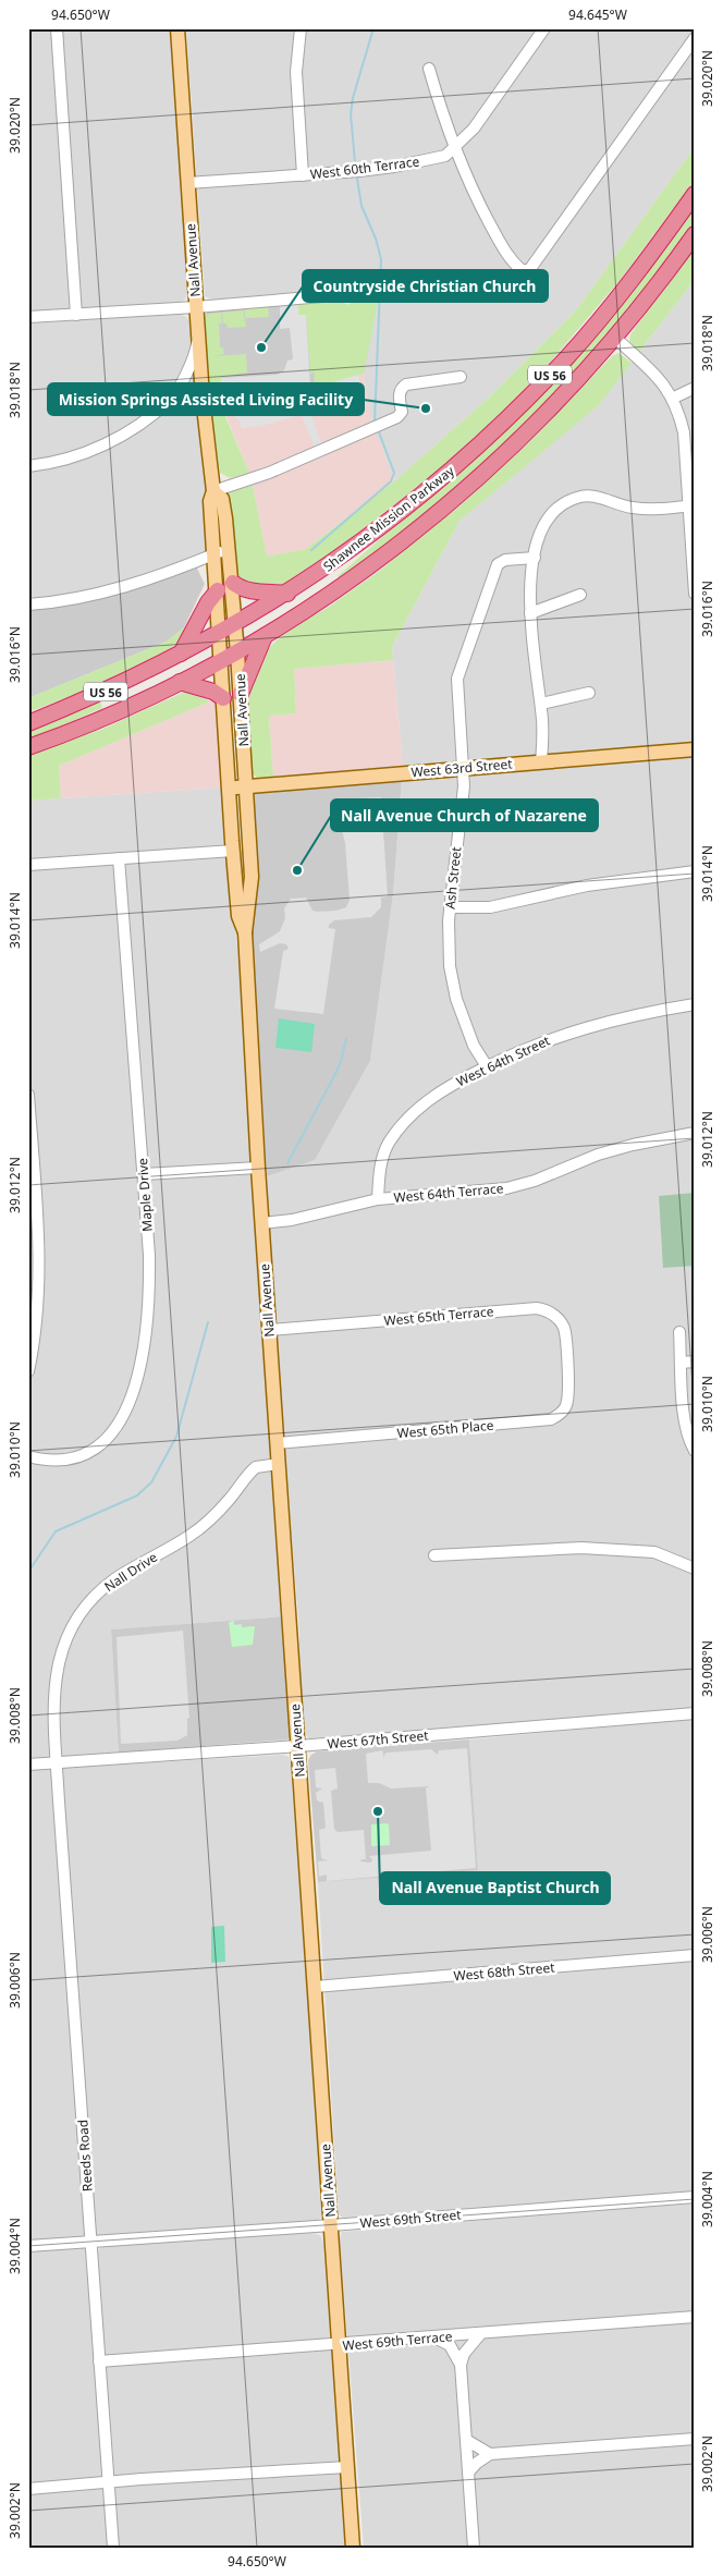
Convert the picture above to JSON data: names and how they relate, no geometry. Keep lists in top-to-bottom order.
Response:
{
  "streets": {
    "highway": ["US 56", "Shawnee Mission Parkway"],
    "main road": ["Nall Avenue", "West 63rd Street"],
    "street": [
      "West 60th Terrace",
      "Ash Street",
      "West 64th Street",
      "West 64th Terrace",
      "Maple Drive",
      "West 65th Terrace",
      "West 65th Place",
      "Nall Drive",
      "West 67th Street",
      "West 68th Street",
      "Reeds Road",
      "West 69th Street",
      "West 69th Terrace"
    ]
  },
  "crossings": [
    ["West 60th Terrace", "Nall Avenue"],
    ["Nall Avenue", "Shawnee Mission Parkway"],
    ["Nall Avenue", "West 63rd Street"],
    ["Nall Avenue", "West 64th Terrace"],
    ["Nall Avenue", "West 65th Terrace"],
    ["Nall Avenue", "West 65th Place"],
    ["Nall Avenue", "Nall Drive"],
    ["Nall Avenue", "West 67th Street"],
    ["Nall Avenue", "West 68th Street"],
    ["Nall Avenue", "West 69th Street"],
    ["Nall Avenue", "West 69th Terrace"],
    ["West 63rd Street", "Ash Street"],
    ["Ash Street", "West 64th Street"],
    ["West 64th Street", "West 64th Terrace"],
    ["West 65th Terrace", "West 65th Place"],
    ["Nall Drive", "West 67th Street"],
    ["Nall Drive", "Reeds Road"],
    ["West 67th Street", "Reeds Road"],
    ["Reeds Road", "West 69th Street"],
    ["Reeds Road", "West 69th Terrace"]
  ],
  "places": [
    "Countryside Christian Church",
    "Mission Springs Assisted Living Facility",
    "Nall Avenue Church of Nazarene",
    "Nall Avenue Baptist Church"
  ],
  "coordinates": [
    "94.650°W",
    "94.645°W",
    "39.020°N",
    "39.018°N",
    "39.016°N",
    "39.014°N",
    "39.012°N",
    "39.010°N",
    "39.008°N",
    "39.006°N",
    "39.004°N",
    "39.002°N"
  ]
}
